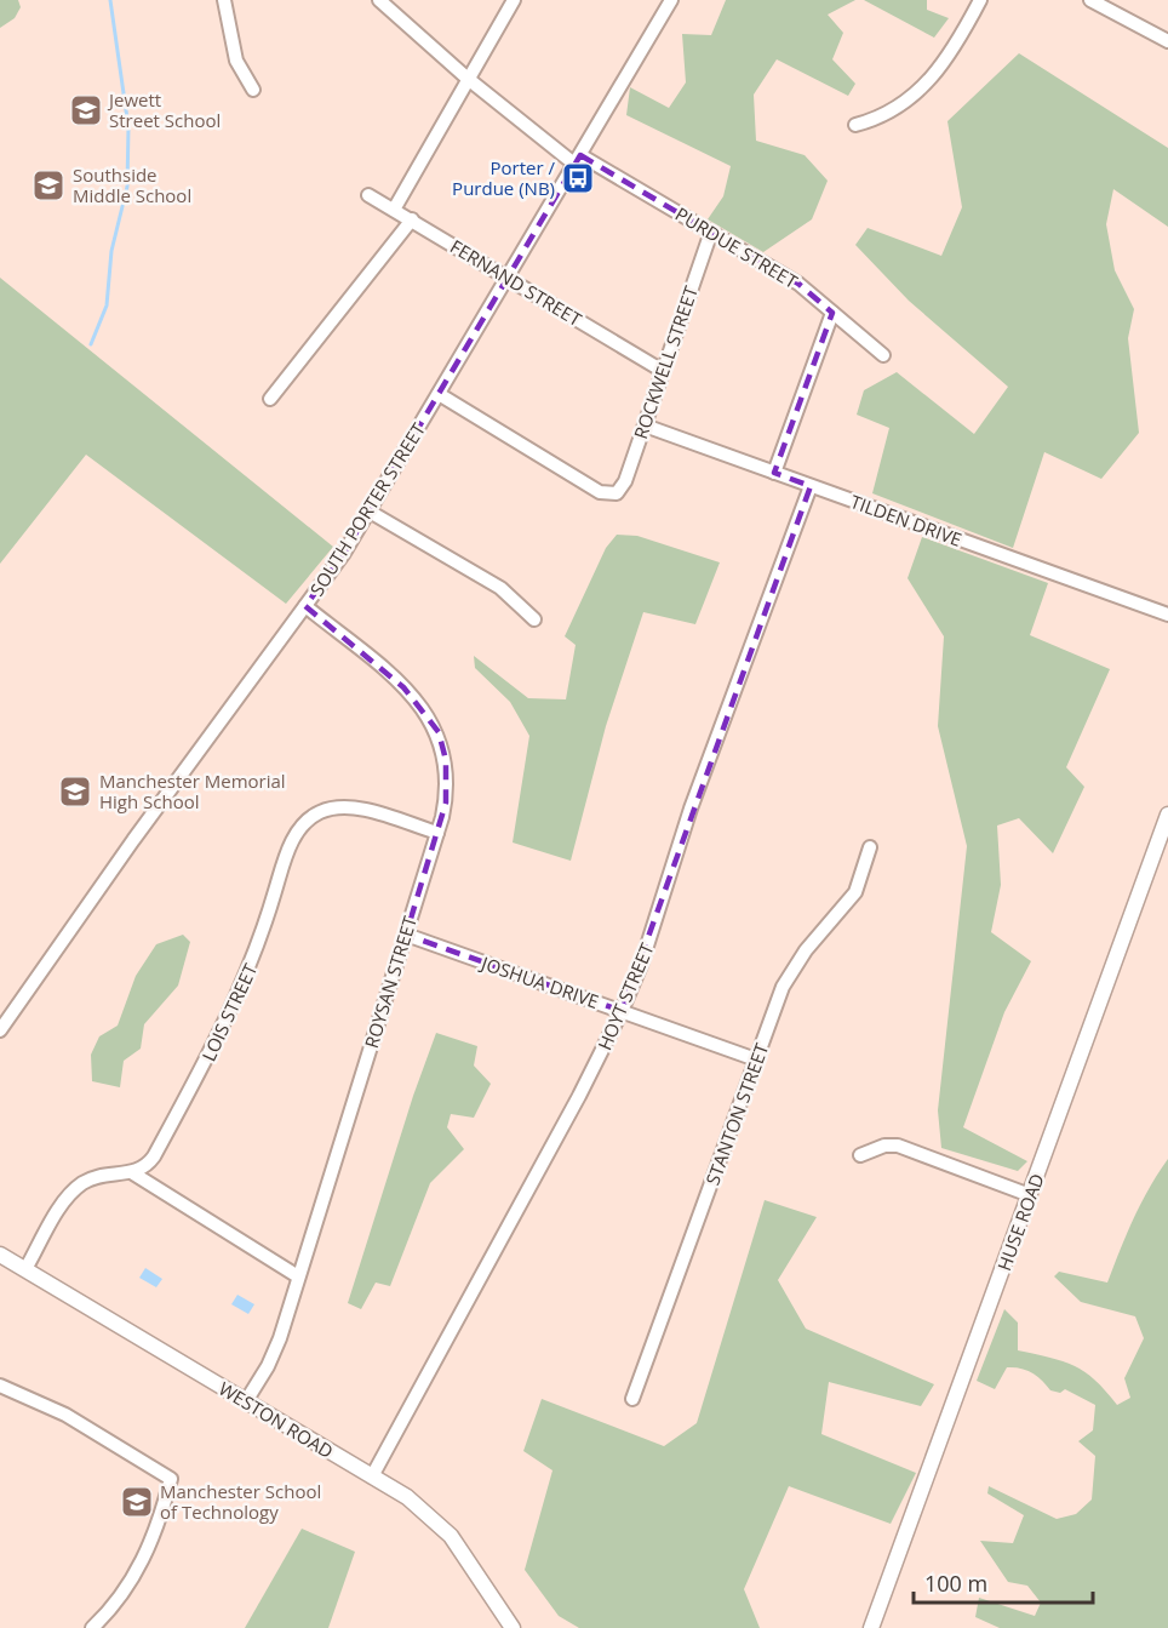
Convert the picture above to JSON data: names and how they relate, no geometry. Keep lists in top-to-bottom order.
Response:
{
  "streets": {
    "street": [
      "PURDUE STREET",
      "FERNAND STREET",
      "ROCKWELL STREET",
      "SOUTH PORTER STREET",
      "TILDEN DRIVE",
      "ROYSAN STREET",
      "JOSHUA DRIVE",
      "HOYT STREET",
      "LOIS STREET",
      "STANTON STREET",
      "HUSE ROAD",
      "WESTON ROAD"
    ]
  },
  "crossings": [
    ["PURDUE STREET", "ROCKWELL STREET"],
    ["PURDUE STREET", "SOUTH PORTER STREET"],
    ["FERNAND STREET", "ROCKWELL STREET"],
    ["FERNAND STREET", "SOUTH PORTER STREET"],
    ["ROCKWELL STREET", "SOUTH PORTER STREET"],
    ["ROCKWELL STREET", "TILDEN DRIVE"],
    ["SOUTH PORTER STREET", "ROYSAN STREET"],
    ["TILDEN DRIVE", "HOYT STREET"],
    ["ROYSAN STREET", "JOSHUA DRIVE"],
    ["ROYSAN STREET", "LOIS STREET"],
    ["ROYSAN STREET", "WESTON ROAD"],
    ["JOSHUA DRIVE", "HOYT STREET"],
    ["JOSHUA DRIVE", "STANTON STREET"],
    ["HOYT STREET", "WESTON ROAD"]
  ],
  "places": {
    "school or university": [
      "Jewett Street School",
      "Southside Middle School",
      "Manchester Memorial High School",
      "Manchester School of Technology"
    ],
    "bus stop": ["Porter / Purdue (NB)"]
  },
  "scale_bar": "100 m"
}
